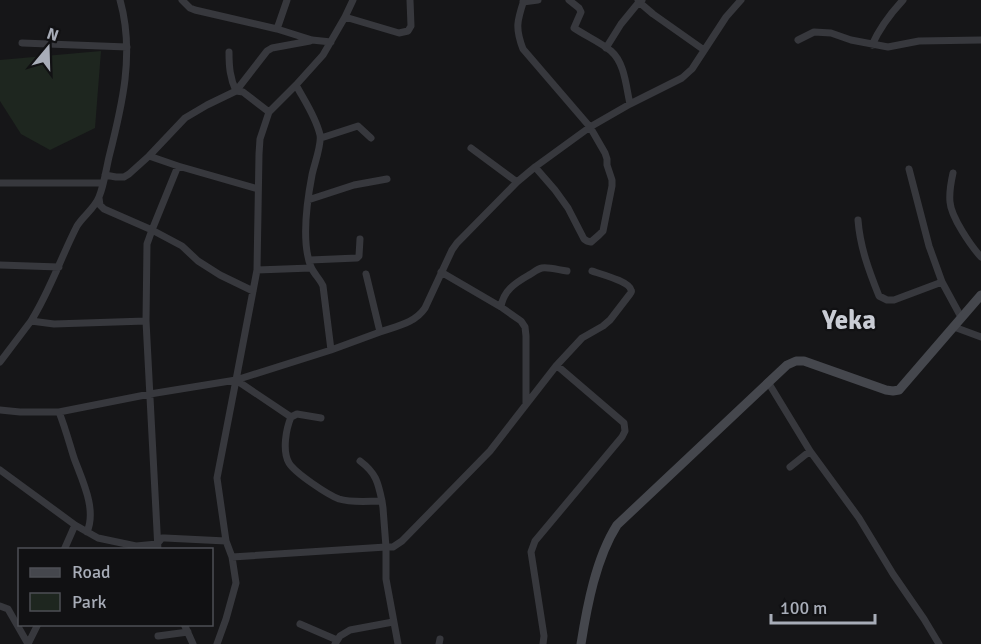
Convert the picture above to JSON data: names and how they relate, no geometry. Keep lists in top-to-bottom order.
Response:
{
  "districts": ["Yeka"],
  "legend": ["Road", "Park"],
  "scale_bar": "100 m",
  "north": "top"
}
